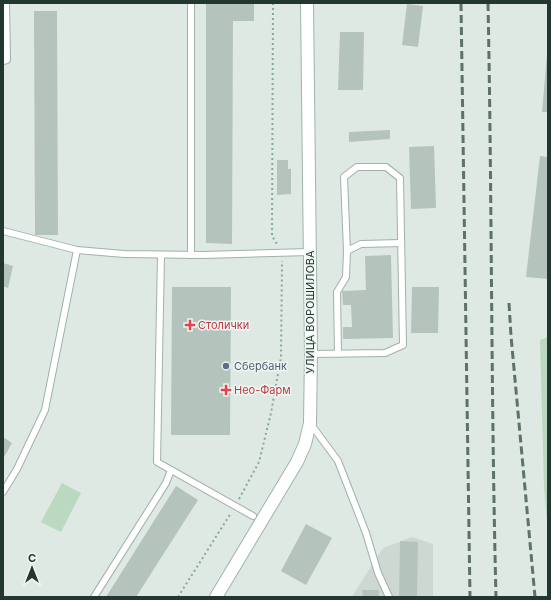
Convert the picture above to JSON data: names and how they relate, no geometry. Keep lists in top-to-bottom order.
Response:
{
  "streets": {
    "main road": ["УЛИЦА ВОРОШИЛОВА"]
  },
  "places": {
    "health": ["Столички", "Нео-Фарм"],
    "other": ["Сбербанк"]
  },
  "north": "top"
}
